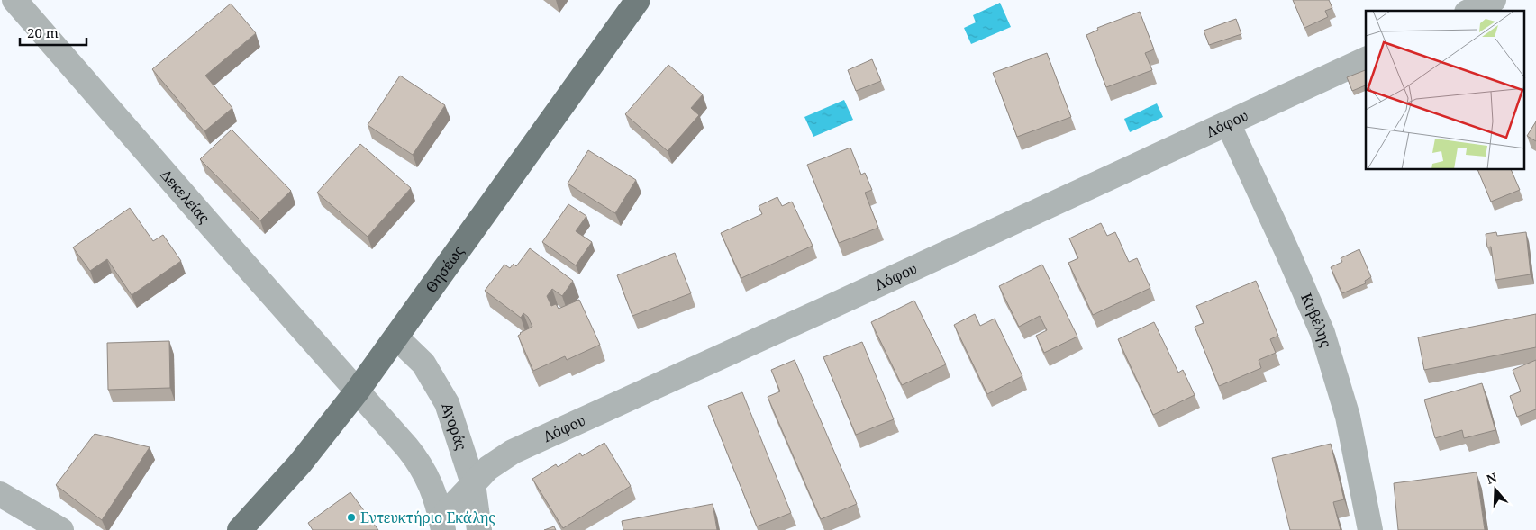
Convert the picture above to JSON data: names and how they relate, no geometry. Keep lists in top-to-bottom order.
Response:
{
  "streets": {
    "main road": ["Θησέως"],
    "street": [
      "Λόφου",
      "Δεκελείας",
      "Κυβέλης",
      "Αγοράς"
    ]
  },
  "crossings": [
    ["Λόφου", "Κυβέλης"],
    ["Λόφου", "Αγοράς"],
    ["Δεκελείας", "Θησέως"],
    ["Θησέως", "Αγοράς"]
  ],
  "places": ["Εντευκτήριο Εκάλης"],
  "scale_bar": "20 m",
  "north": "top"
}
